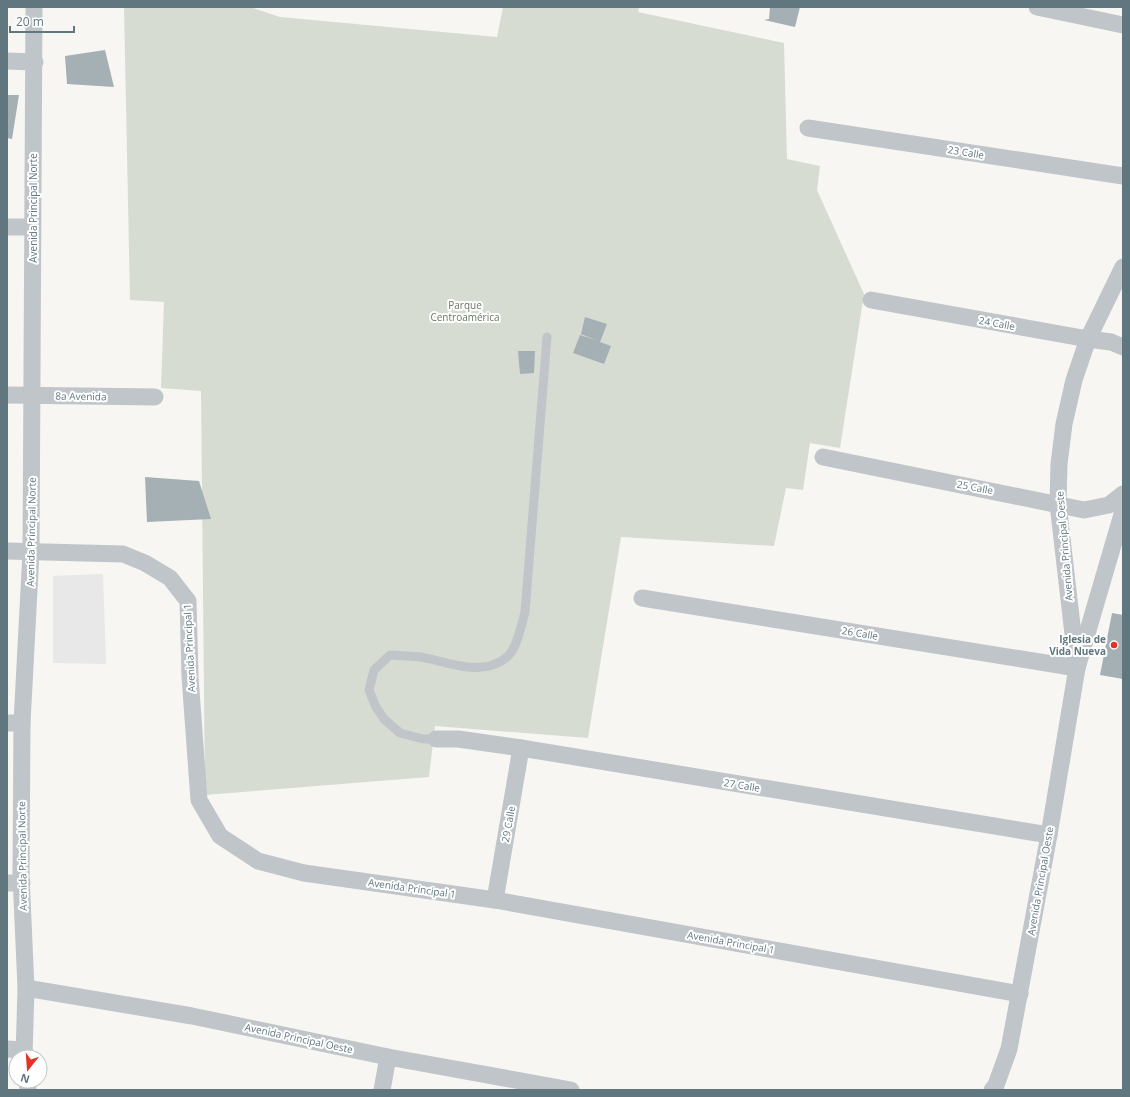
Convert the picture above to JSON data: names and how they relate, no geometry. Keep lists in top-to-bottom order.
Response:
{
  "streets": {
    "street": [
      "23 Calle",
      "Avenida Principal Norte",
      "24 Calle",
      "8a Avenida",
      "25 Calle",
      "Avenida Principal Oeste",
      "26 Calle",
      "Avenida Principal 1",
      "27 Calle",
      "29 Calle"
    ]
  },
  "crossings": [
    ["Avenida Principal Norte", "8a Avenida"],
    ["Avenida Principal Norte", "Avenida Principal Oeste"],
    ["Avenida Principal Norte", "Avenida Principal 1"],
    ["24 Calle", "Avenida Principal Oeste"],
    ["25 Calle", "Avenida Principal Oeste"],
    ["Avenida Principal Oeste", "26 Calle"],
    ["Avenida Principal Oeste", "Avenida Principal 1"],
    ["Avenida Principal Oeste", "27 Calle"],
    ["Avenida Principal 1", "29 Calle"],
    ["27 Calle", "29 Calle"]
  ],
  "parks": ["Parque Centroamérica"],
  "places": ["Iglesia de Vida Nueva"],
  "scale_bar": "20 m",
  "north": "bottom"
}
